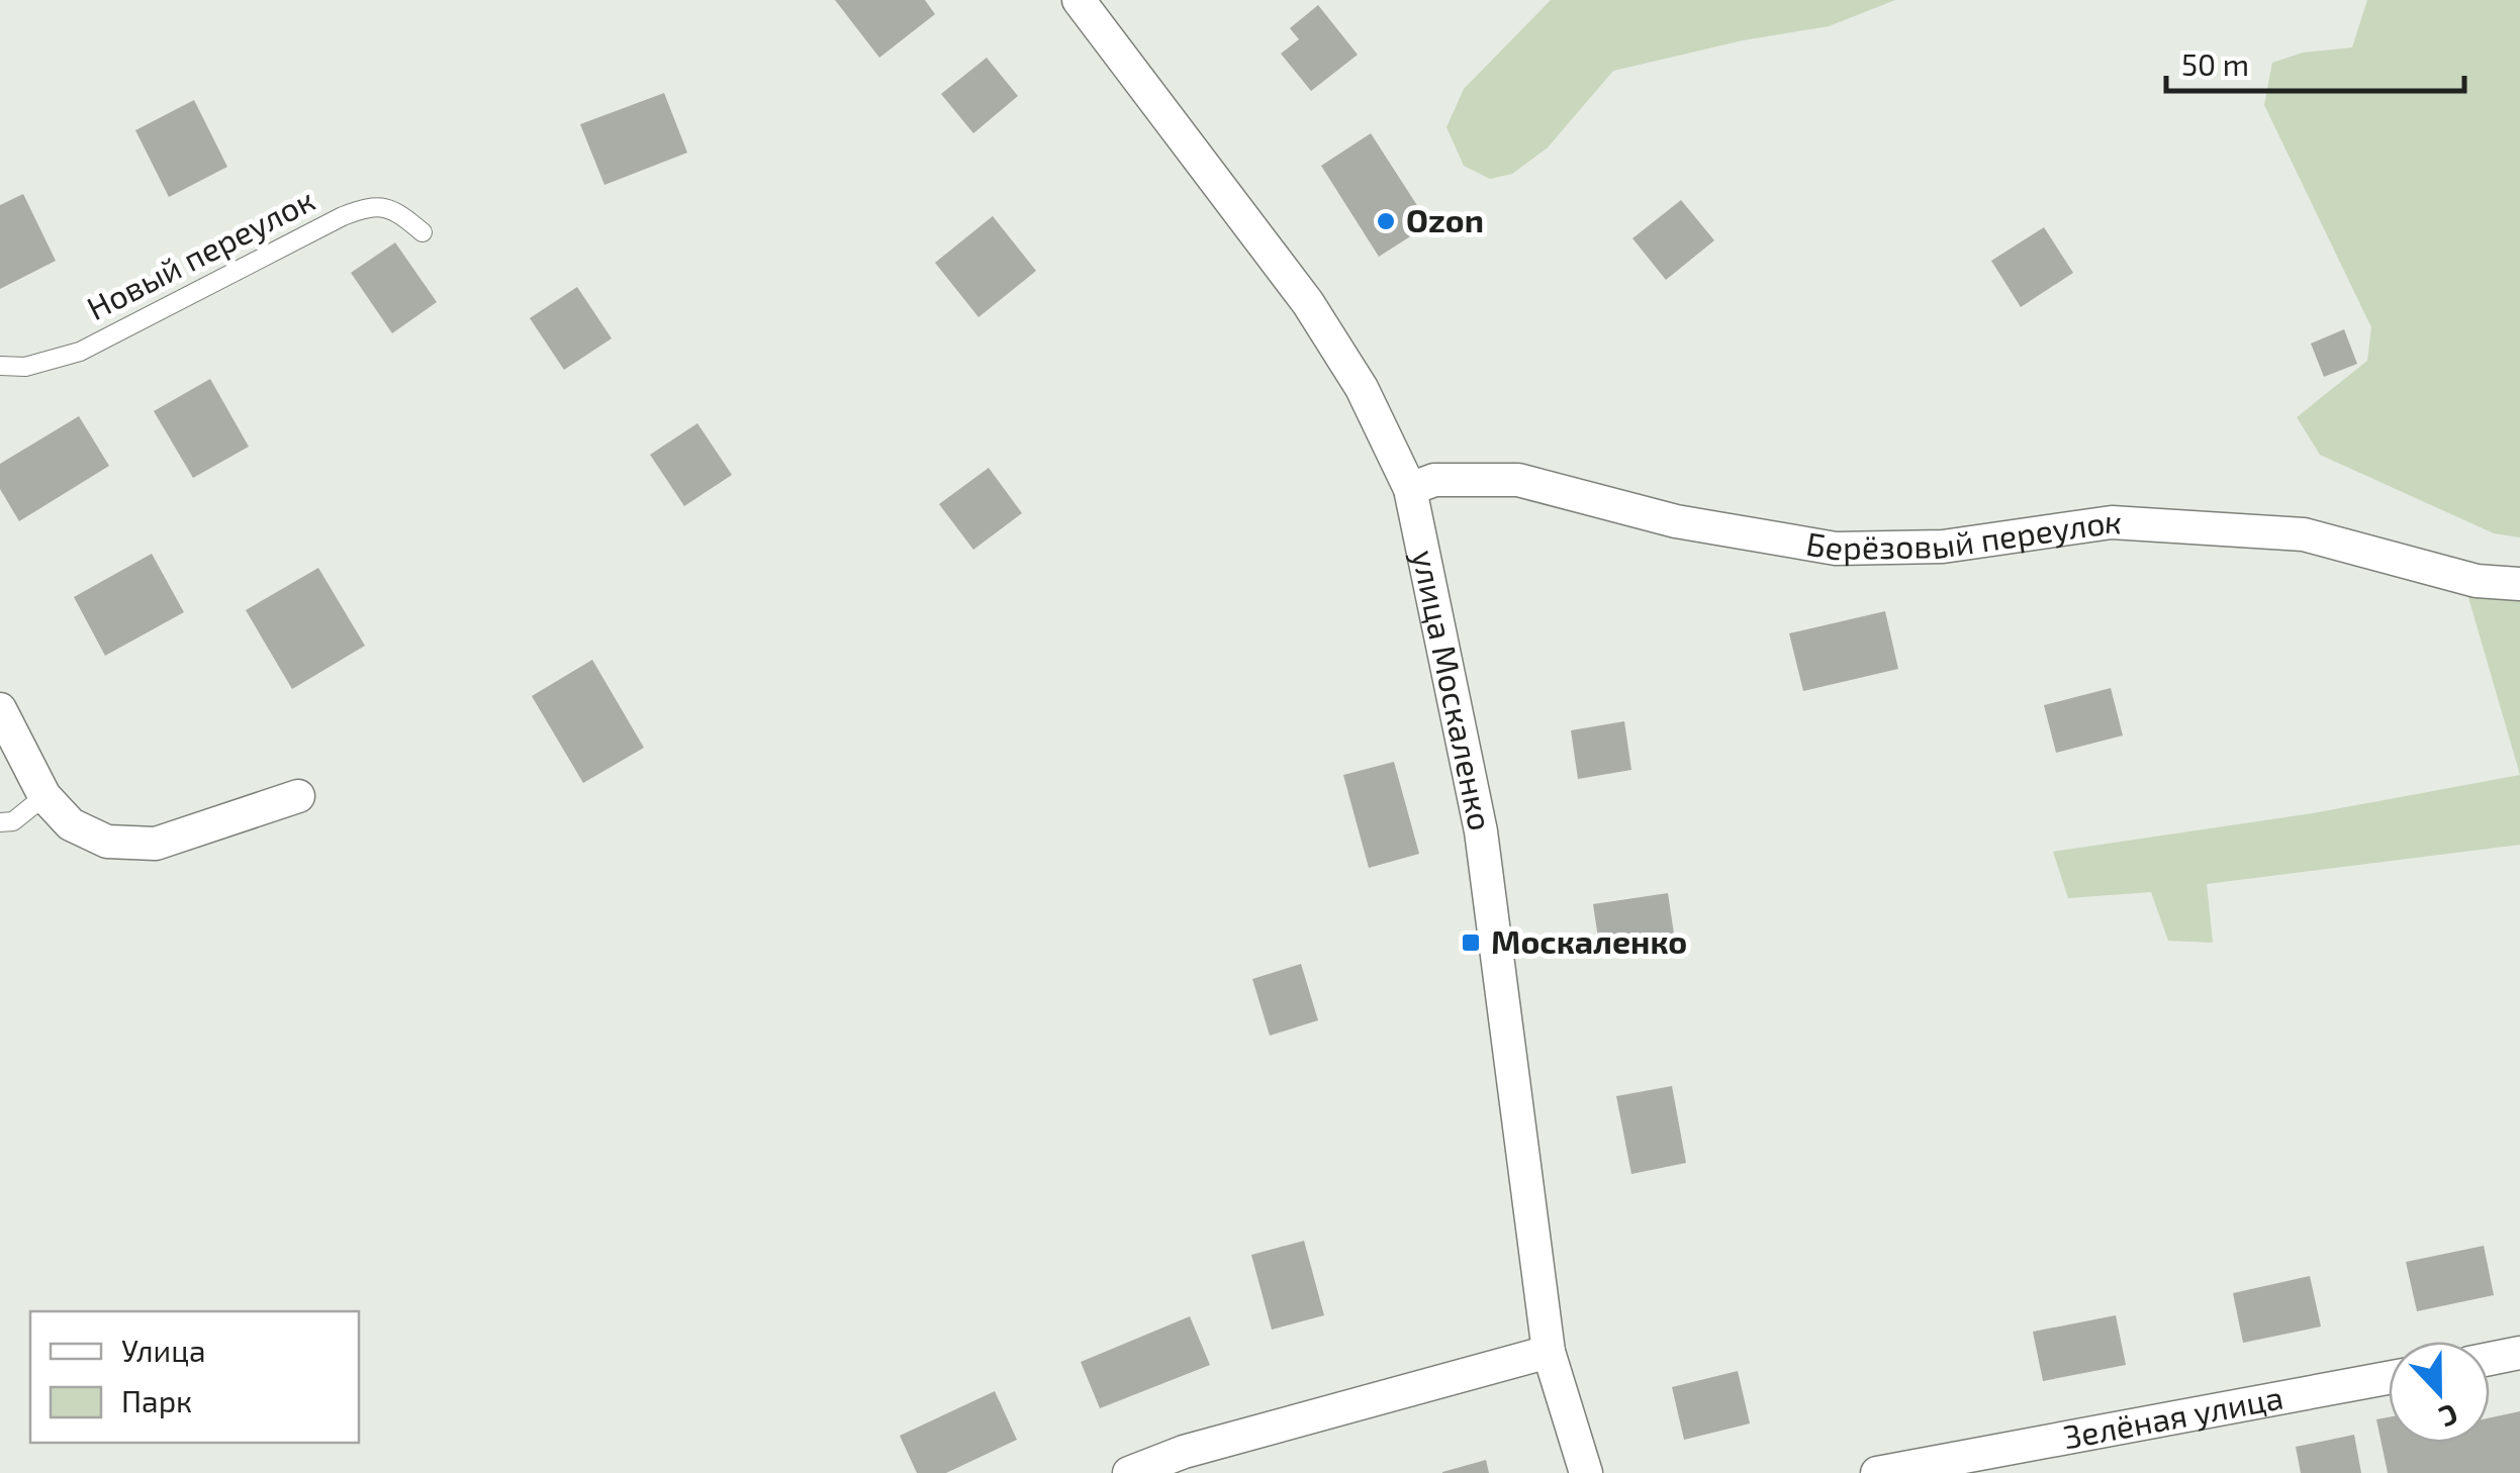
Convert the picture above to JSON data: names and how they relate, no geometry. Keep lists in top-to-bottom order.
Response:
{
  "streets": {
    "street": ["Берёзовый переулок", "улица Москаленко", "Зелёная улица"],
    "lane": ["Новый переулок"]
  },
  "crossings": [
    ["Берёзовый переулок", "улица Москаленко"]
  ],
  "places": {
    "other": ["Ozon"],
    "transit": ["Москаленко"]
  },
  "legend": ["Улица", "Парк"],
  "scale_bar": "50 m",
  "north": "bottom"
}
